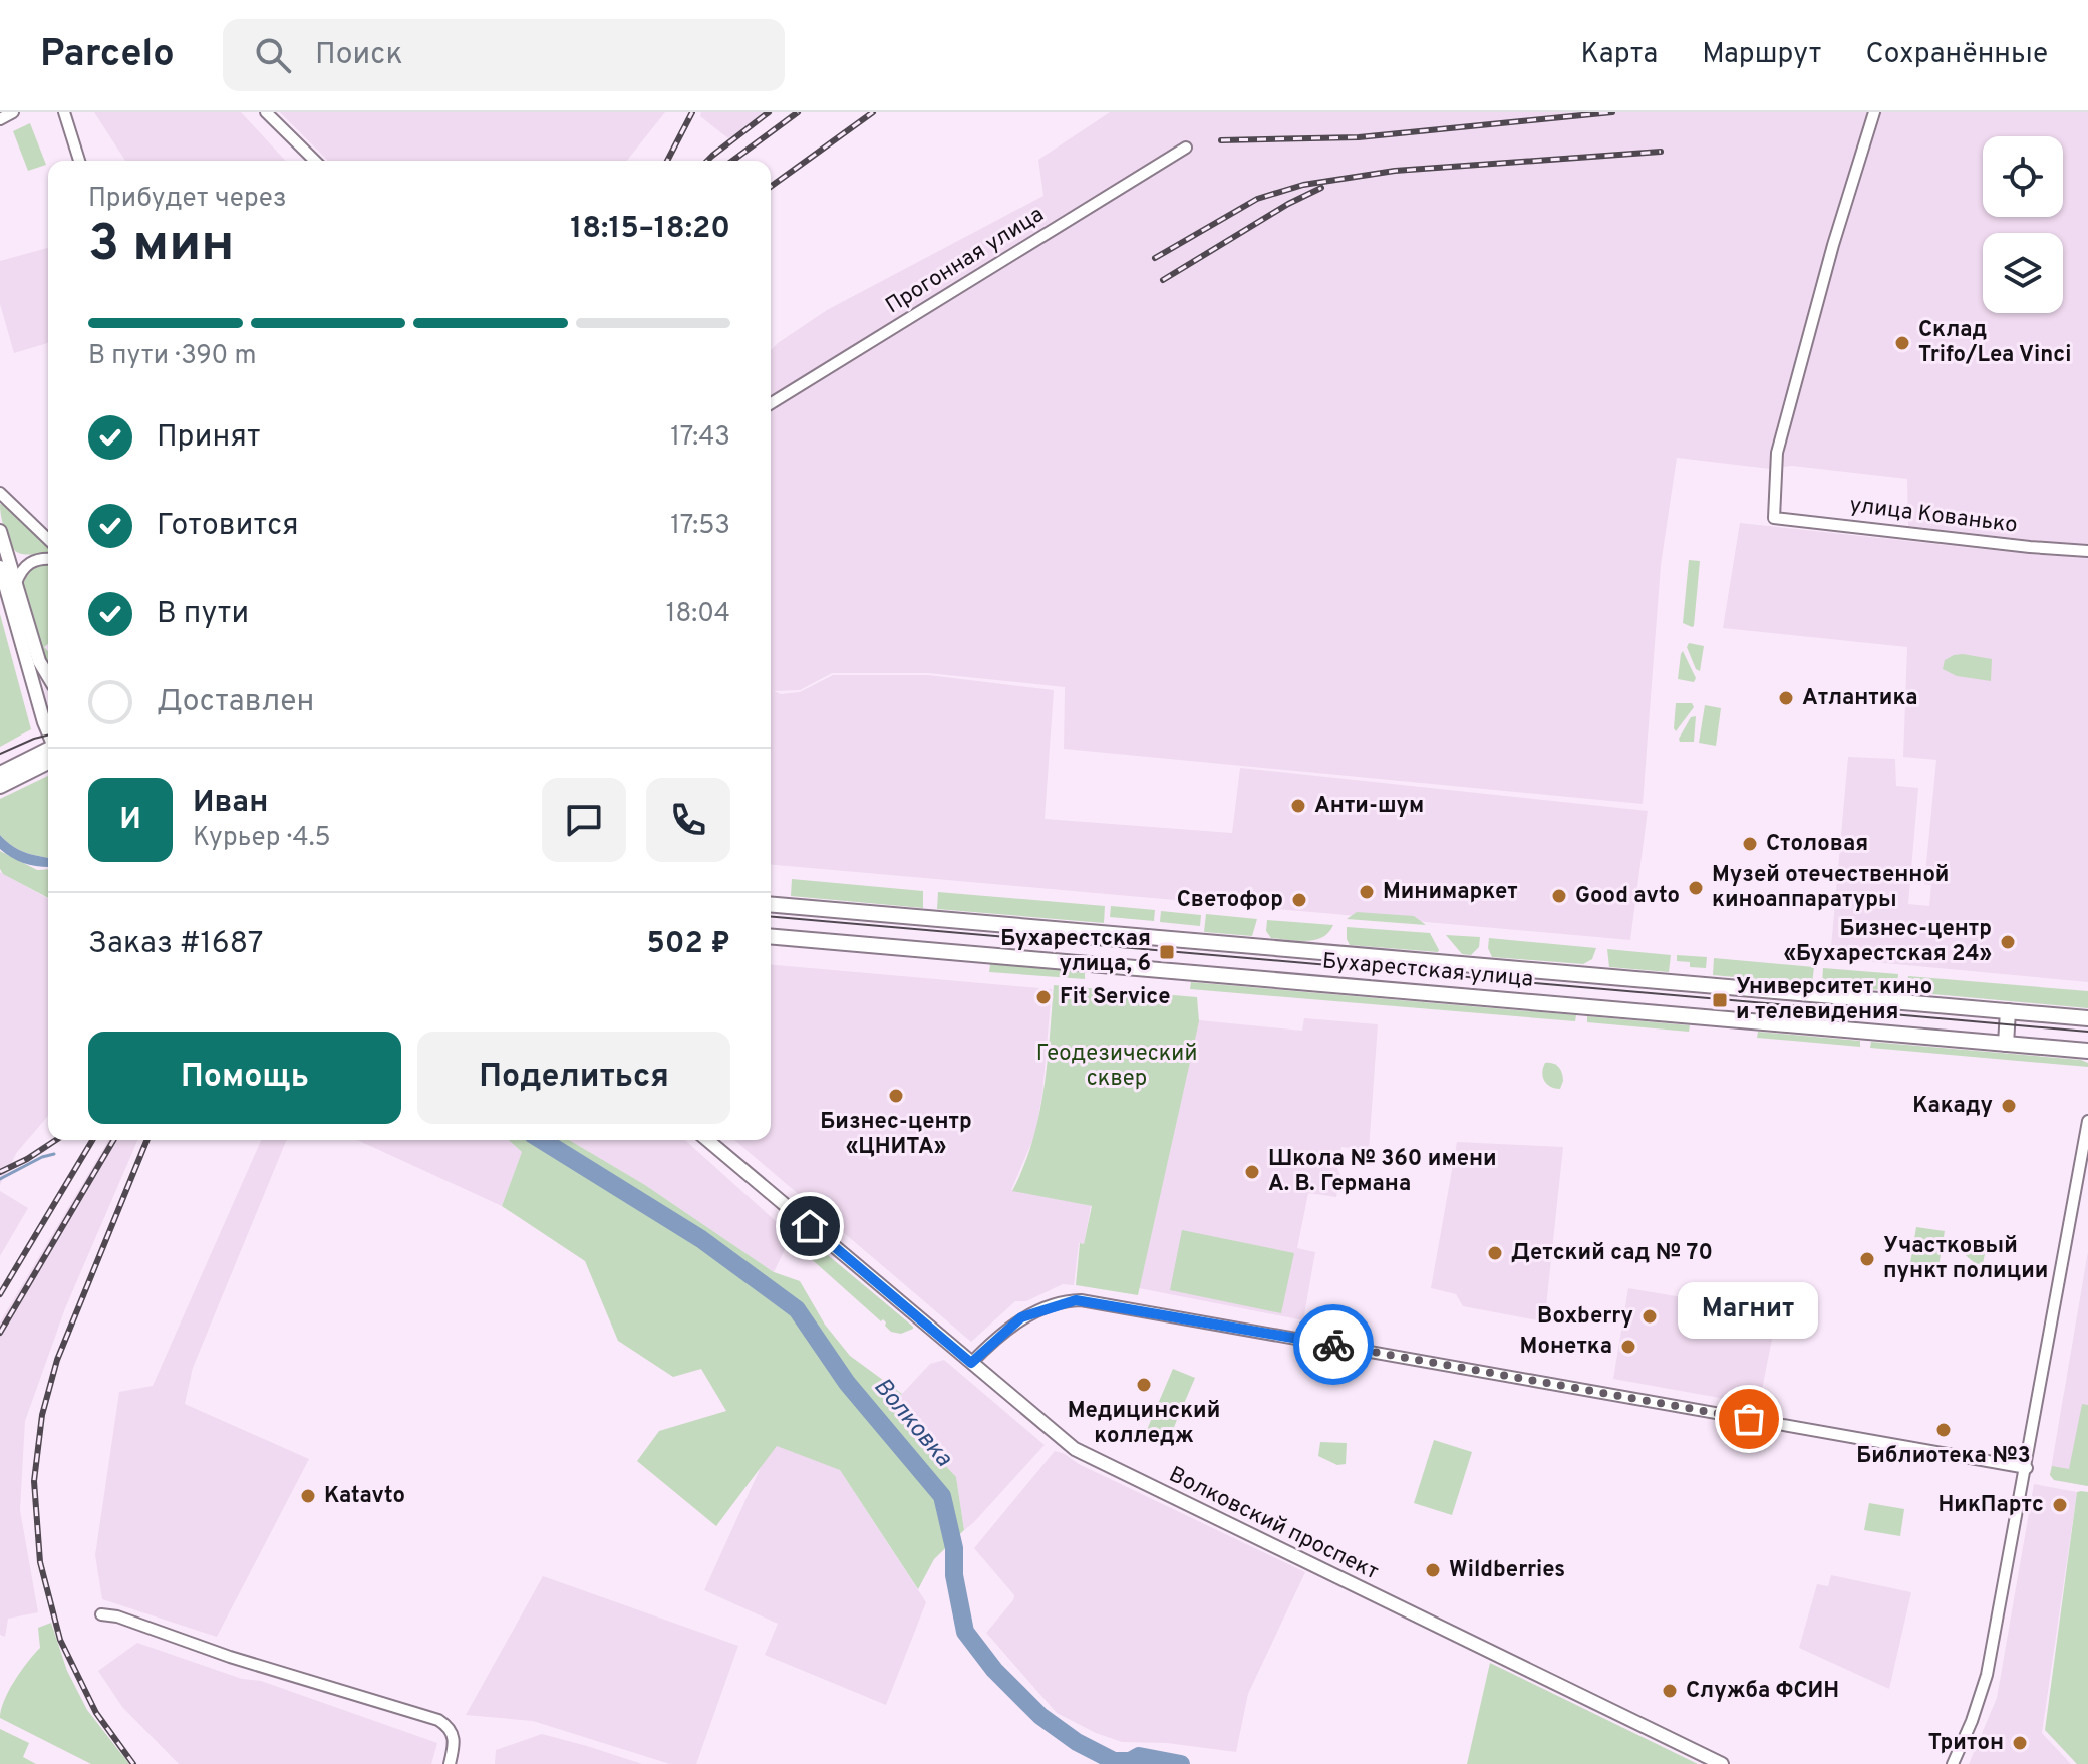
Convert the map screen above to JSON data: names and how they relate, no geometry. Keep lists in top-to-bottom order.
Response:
{
  "streets": {
    "main road": ["Бухарестская улица"],
    "street": ["Прогонная улица", "улица Кованько", "Волковский проспект"]
  },
  "water": ["Волковка"],
  "parks": ["Геодезический сквер"],
  "places": {
    "other": [
      "Склад Trifo/Lea Vinci",
      "Атлантика",
      "Анти-шум",
      "Столовая",
      "Музей отечественной киноаппаратуры",
      "Минимаркет",
      "Good avto",
      "Светофор",
      "Бизнес-центр «Бухарестская 24»",
      "Fit Service",
      "Бизнес-центр «ЦНИТА»",
      "Какаду",
      "Школа № 360 имени А. В. Германа",
      "Детский сад № 70",
      "Участковый пункт полиции",
      "Boxberry",
      "Монетка",
      "Медицинский колледж",
      "Магнит",
      "Библиотека №3",
      "Katavto",
      "НикПартс",
      "Wildberries",
      "Служба ФСИН",
      "Тритон"
    ],
    "transit": ["Бухарестская улица, 6", "Университет кино и телевидения"]
  },
  "page": {
    "header": "Parcelo",
    "search": "Поиск",
    "nav": ["Карта", "Маршрут", "Сохранённые"],
    "heading": ["3 мин", "Прибудет через", "18:15–18:20"],
    "panel": [
      "Иван",
      "Курьер · 4.5",
      "Заказ #1687",
      "502 ₽"
    ],
    "bar": "В пути · 390 m",
    "list": [
      ["Принят", "17:43"],
      ["Готовится", "17:53"],
      ["В пути", "18:04"],
      "Доставлен"
    ],
    "round": "И",
    "buttons": ["Помощь", "Поделиться"],
    "bubble": "Магнит"
  }
}
